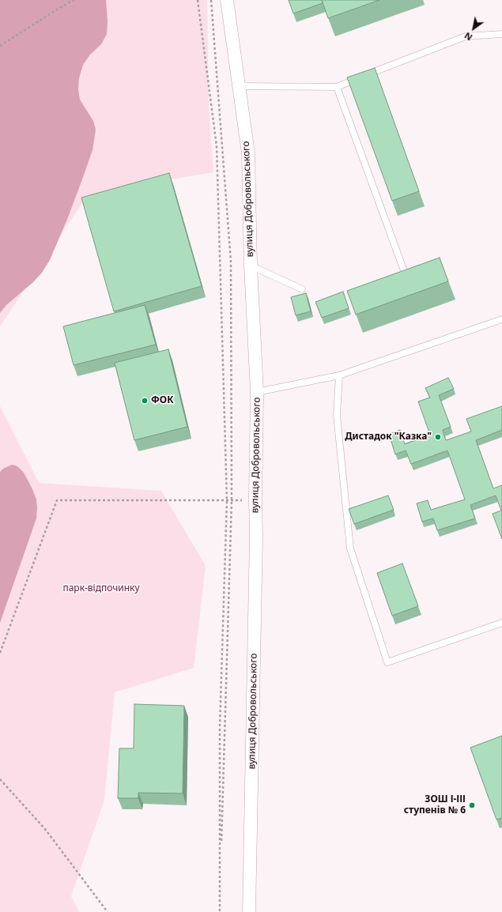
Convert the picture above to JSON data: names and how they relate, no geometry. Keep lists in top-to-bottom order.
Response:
{
  "streets": {
    "street": ["вулиця Добровольського"]
  },
  "parks": ["парк-відпочинку"],
  "places": ["ФОК", "Дистадок \"Казка\"", "ЗОШ І-ІІІ ступенів № 6"],
  "north": "bottom left"
}
